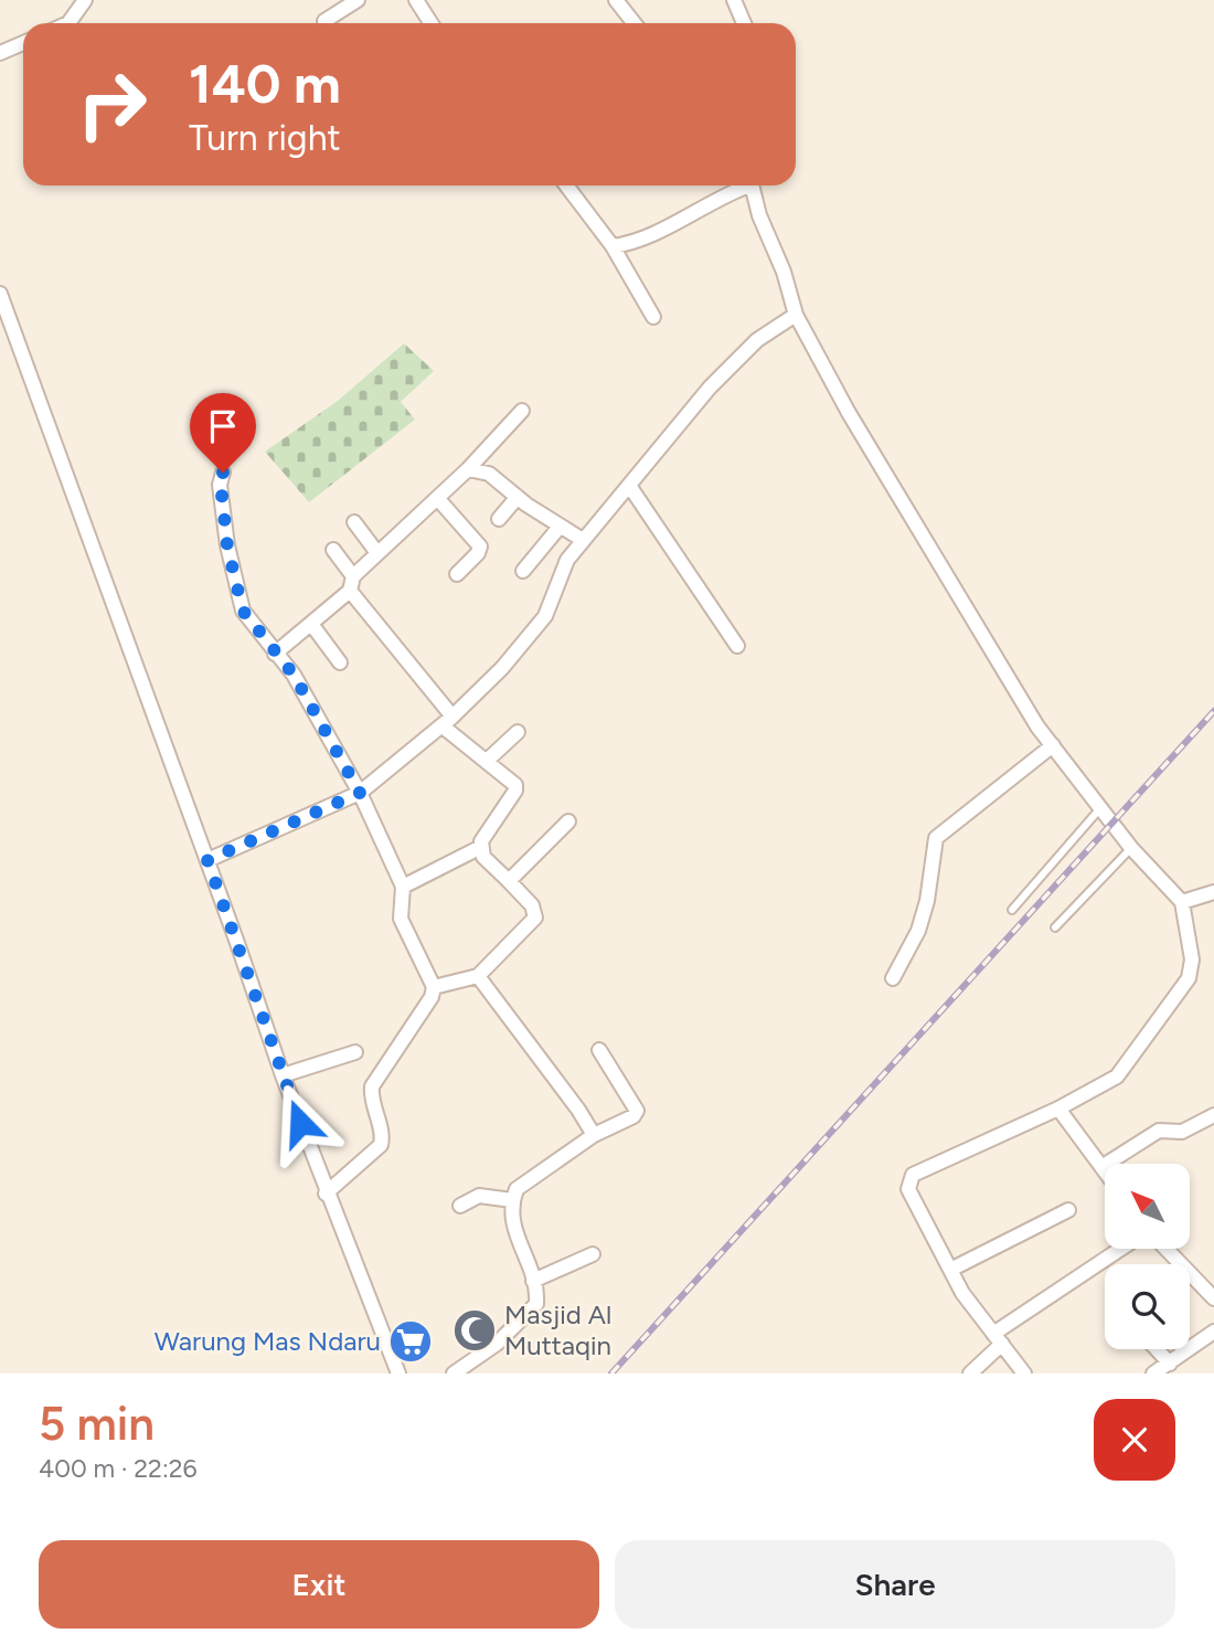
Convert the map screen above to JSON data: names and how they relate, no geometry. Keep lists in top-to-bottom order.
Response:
{
  "places": {
    "mosque": ["Masjid Al Muttaqin"],
    "supermarket": ["Warung Mas Ndaru"]
  },
  "north": "top left",
  "page": {
    "turn": ["140 m", "Turn right"],
    "heading": ["5 min", "400 m · 22:26"],
    "buttons": ["Exit", "Share"]
  }
}
